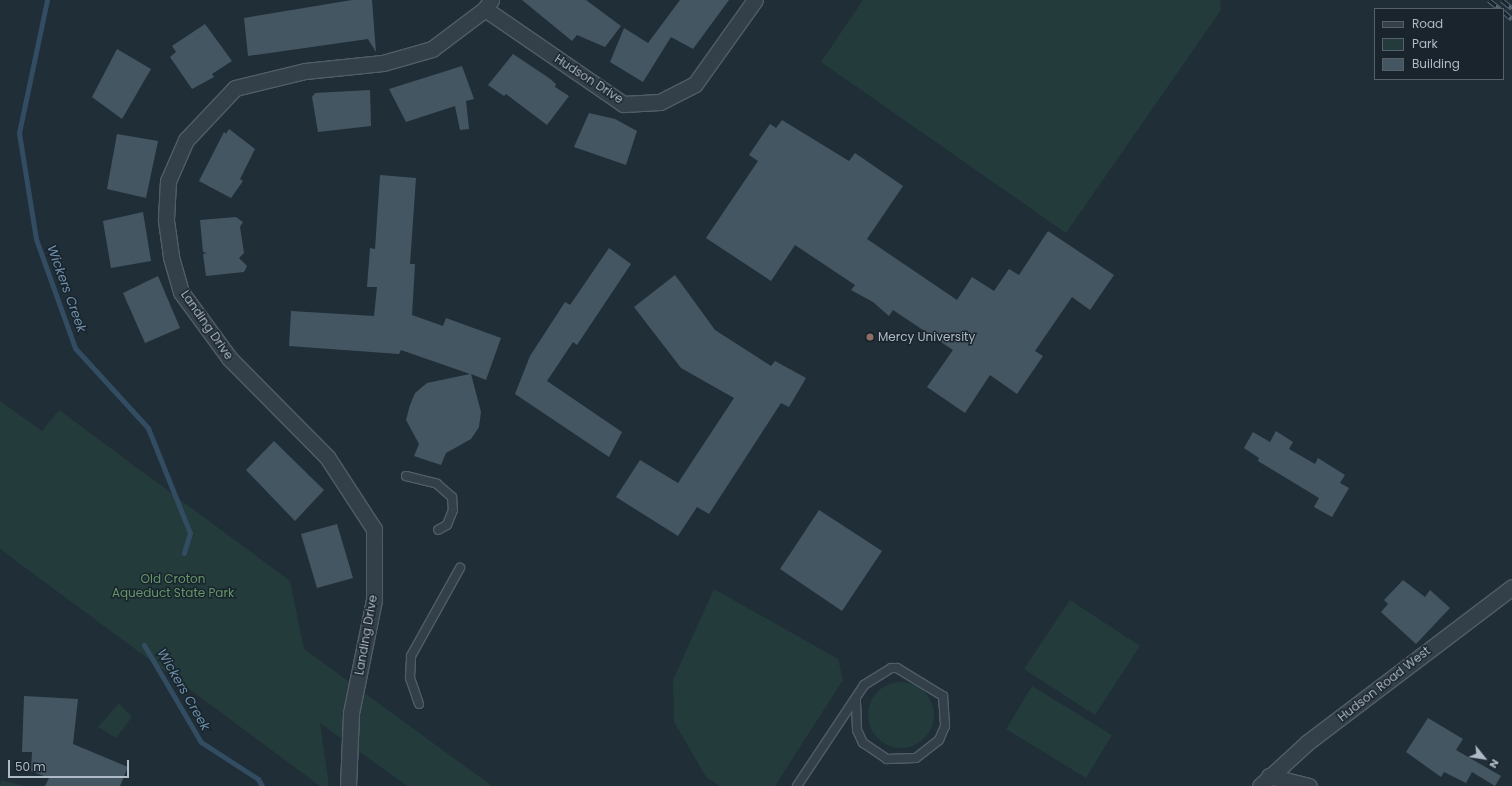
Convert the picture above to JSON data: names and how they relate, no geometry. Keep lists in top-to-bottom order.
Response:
{
  "streets": {
    "street": ["Hudson Drive", "Landing Drive", "Hudson Road West"]
  },
  "crossings": [
    ["Hudson Drive", "Landing Drive"]
  ],
  "water": ["Wickers Creek"],
  "parks": ["Old Croton Aqueduct State Park"],
  "places": ["Mercy University"],
  "legend": ["Road", "Park", "Building"],
  "scale_bar": "50 m",
  "north": "bottom right"
}
